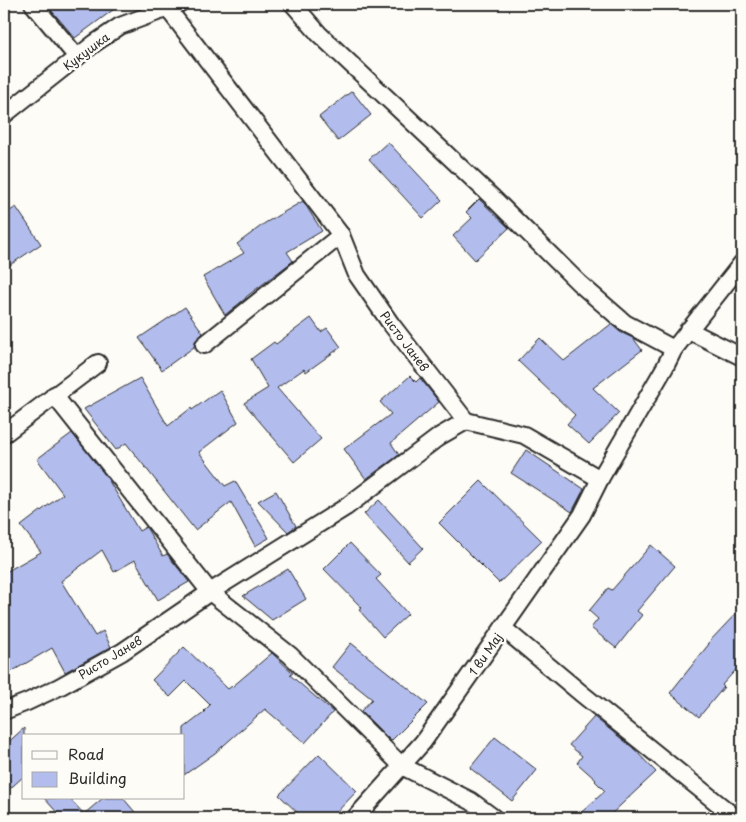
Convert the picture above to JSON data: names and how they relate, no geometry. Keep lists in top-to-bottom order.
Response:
{
  "streets": {
    "street": ["Кукушка", "Ристо Јанев", "1 ви Мај"]
  },
  "crossings": [
    ["Кукушка", "Ристо Јанев"]
  ],
  "legend": ["Road", "Building"]
}
